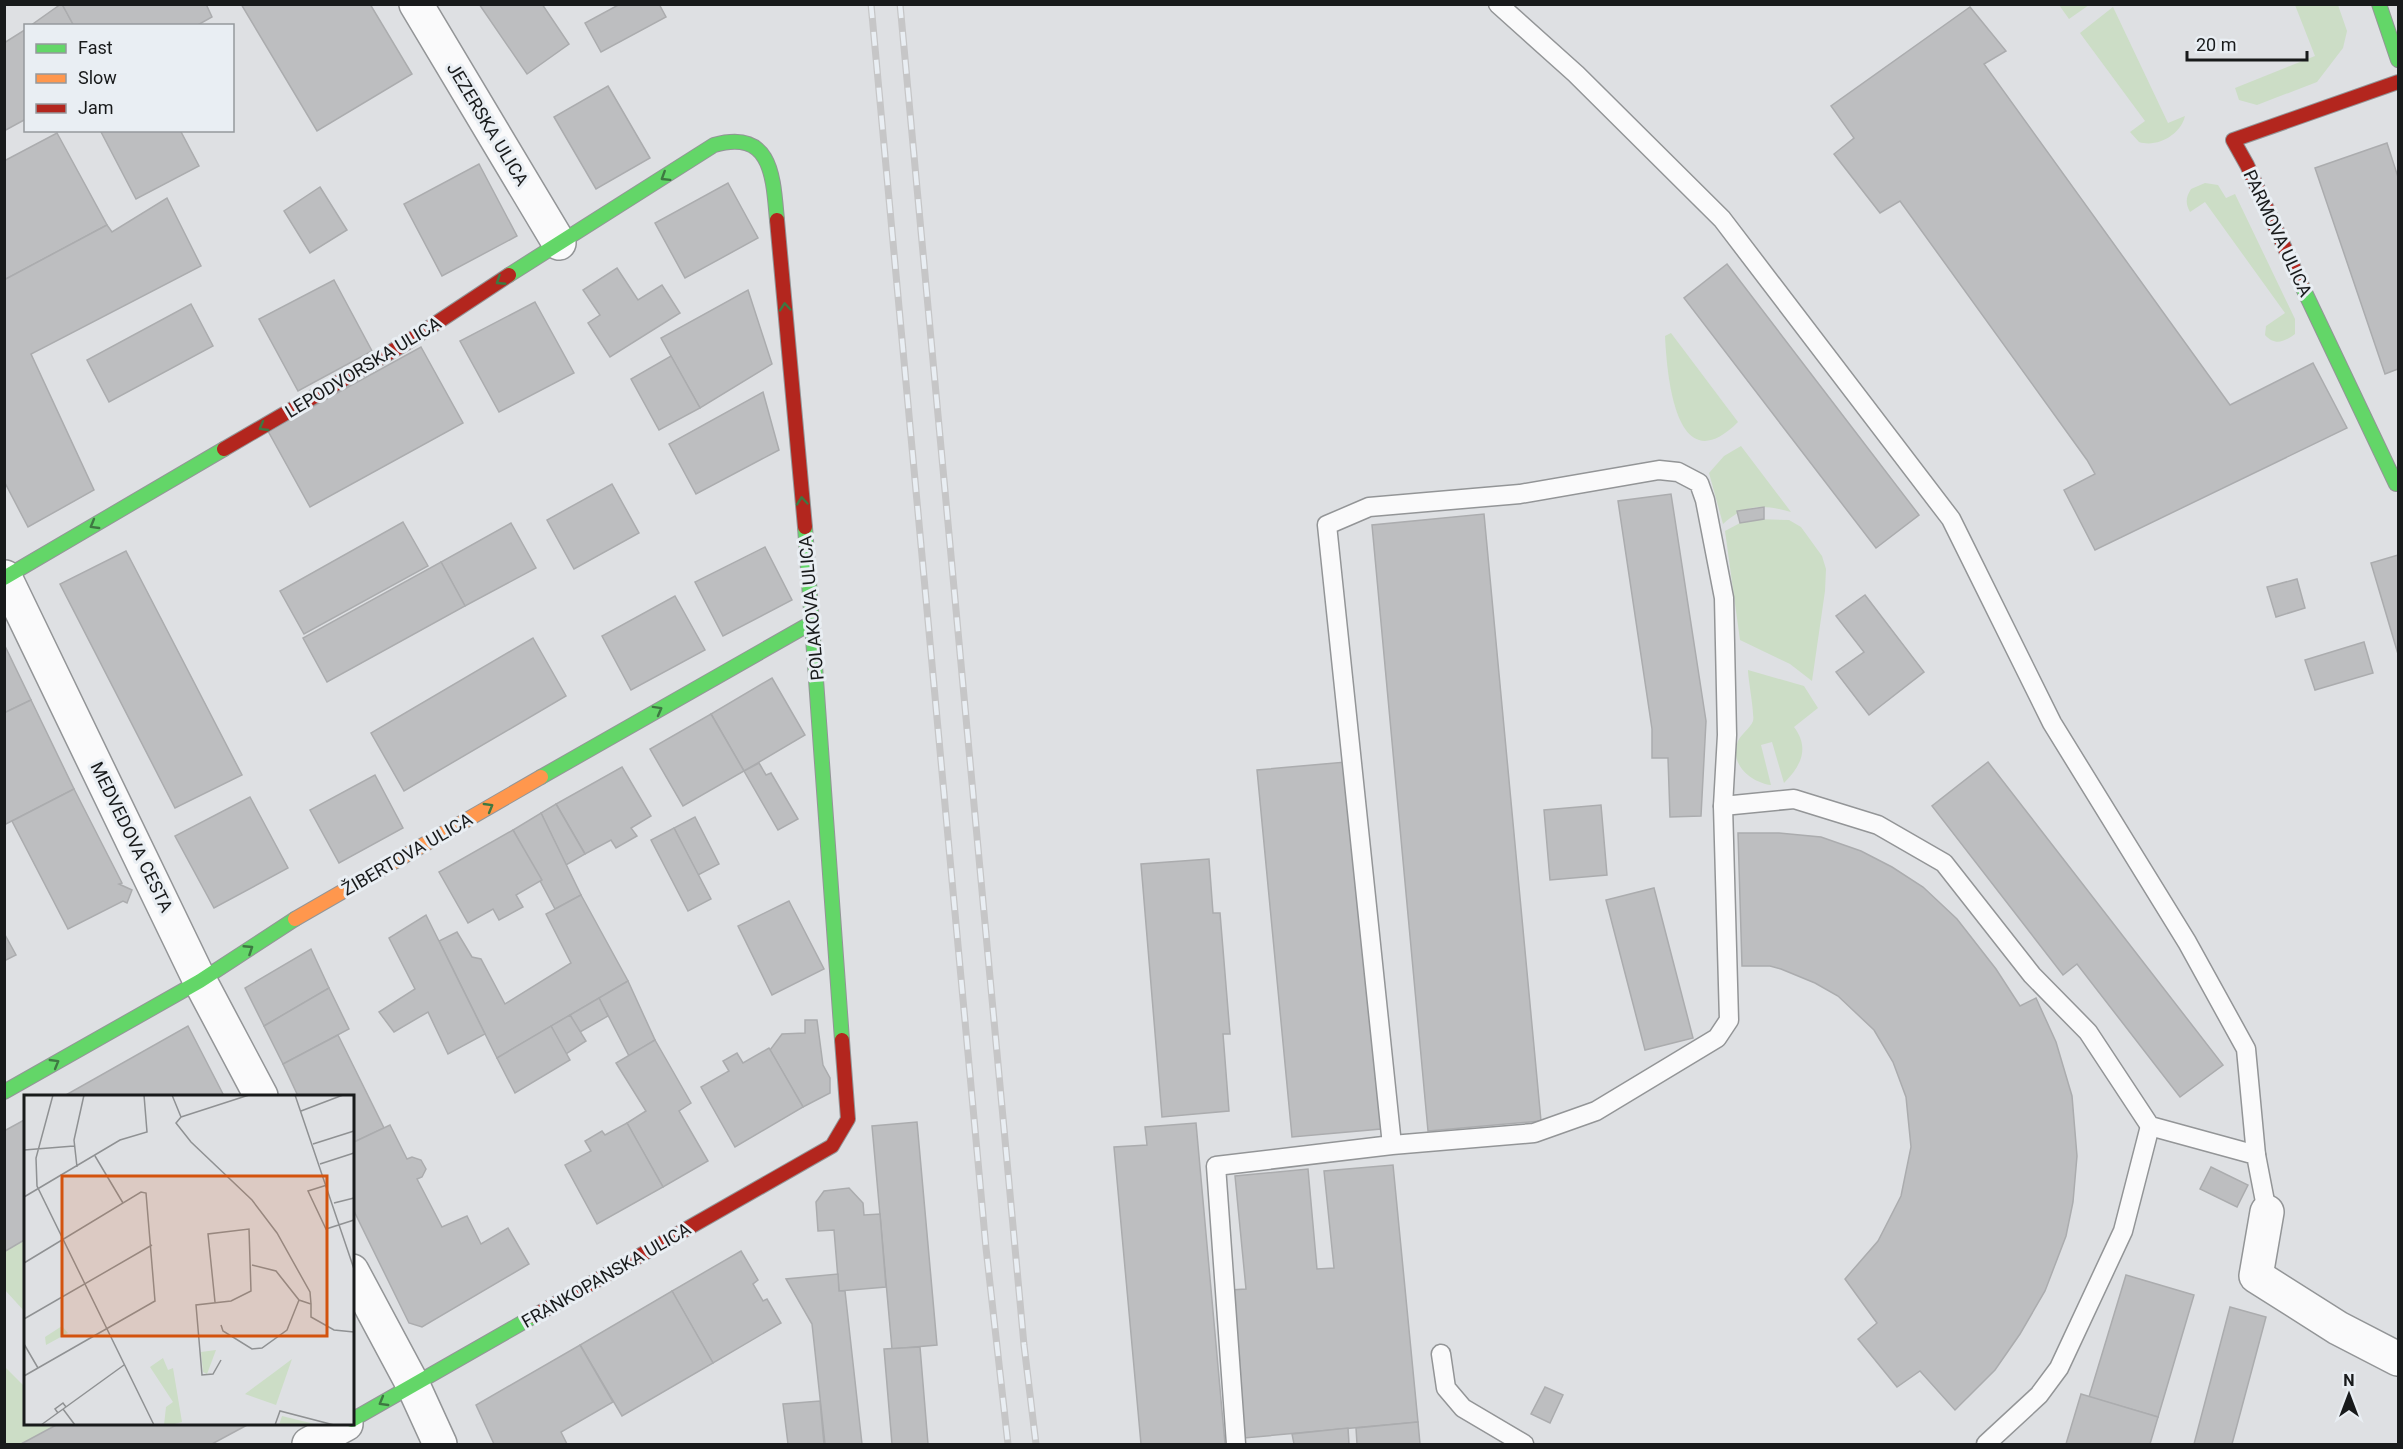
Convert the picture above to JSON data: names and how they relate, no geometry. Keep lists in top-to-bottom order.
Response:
{
  "streets": {
    "street": [
      "JEZERSKA ULICA",
      "PARMOVA ULICA",
      "LEPODVORSKA ULICA",
      "POLAKOVA ULICA",
      "MEDVEDOVA CESTA",
      "ŽIBERTOVA ULICA",
      "FRANKOPANSKA ULICA"
    ]
  },
  "crossings": [
    ["JEZERSKA ULICA", "LEPODVORSKA ULICA"],
    ["LEPODVORSKA ULICA", "POLAKOVA ULICA"],
    ["LEPODVORSKA ULICA", "MEDVEDOVA CESTA"],
    ["POLAKOVA ULICA", "ŽIBERTOVA ULICA"],
    ["POLAKOVA ULICA", "FRANKOPANSKA ULICA"],
    ["MEDVEDOVA CESTA", "ŽIBERTOVA ULICA"]
  ],
  "one_way": ["LEPODVORSKA ULICA", "POLAKOVA ULICA", "ŽIBERTOVA ULICA"],
  "legend": ["Fast", "Slow", "Jam"],
  "scale_bar": "20 m",
  "north": "top"
}
